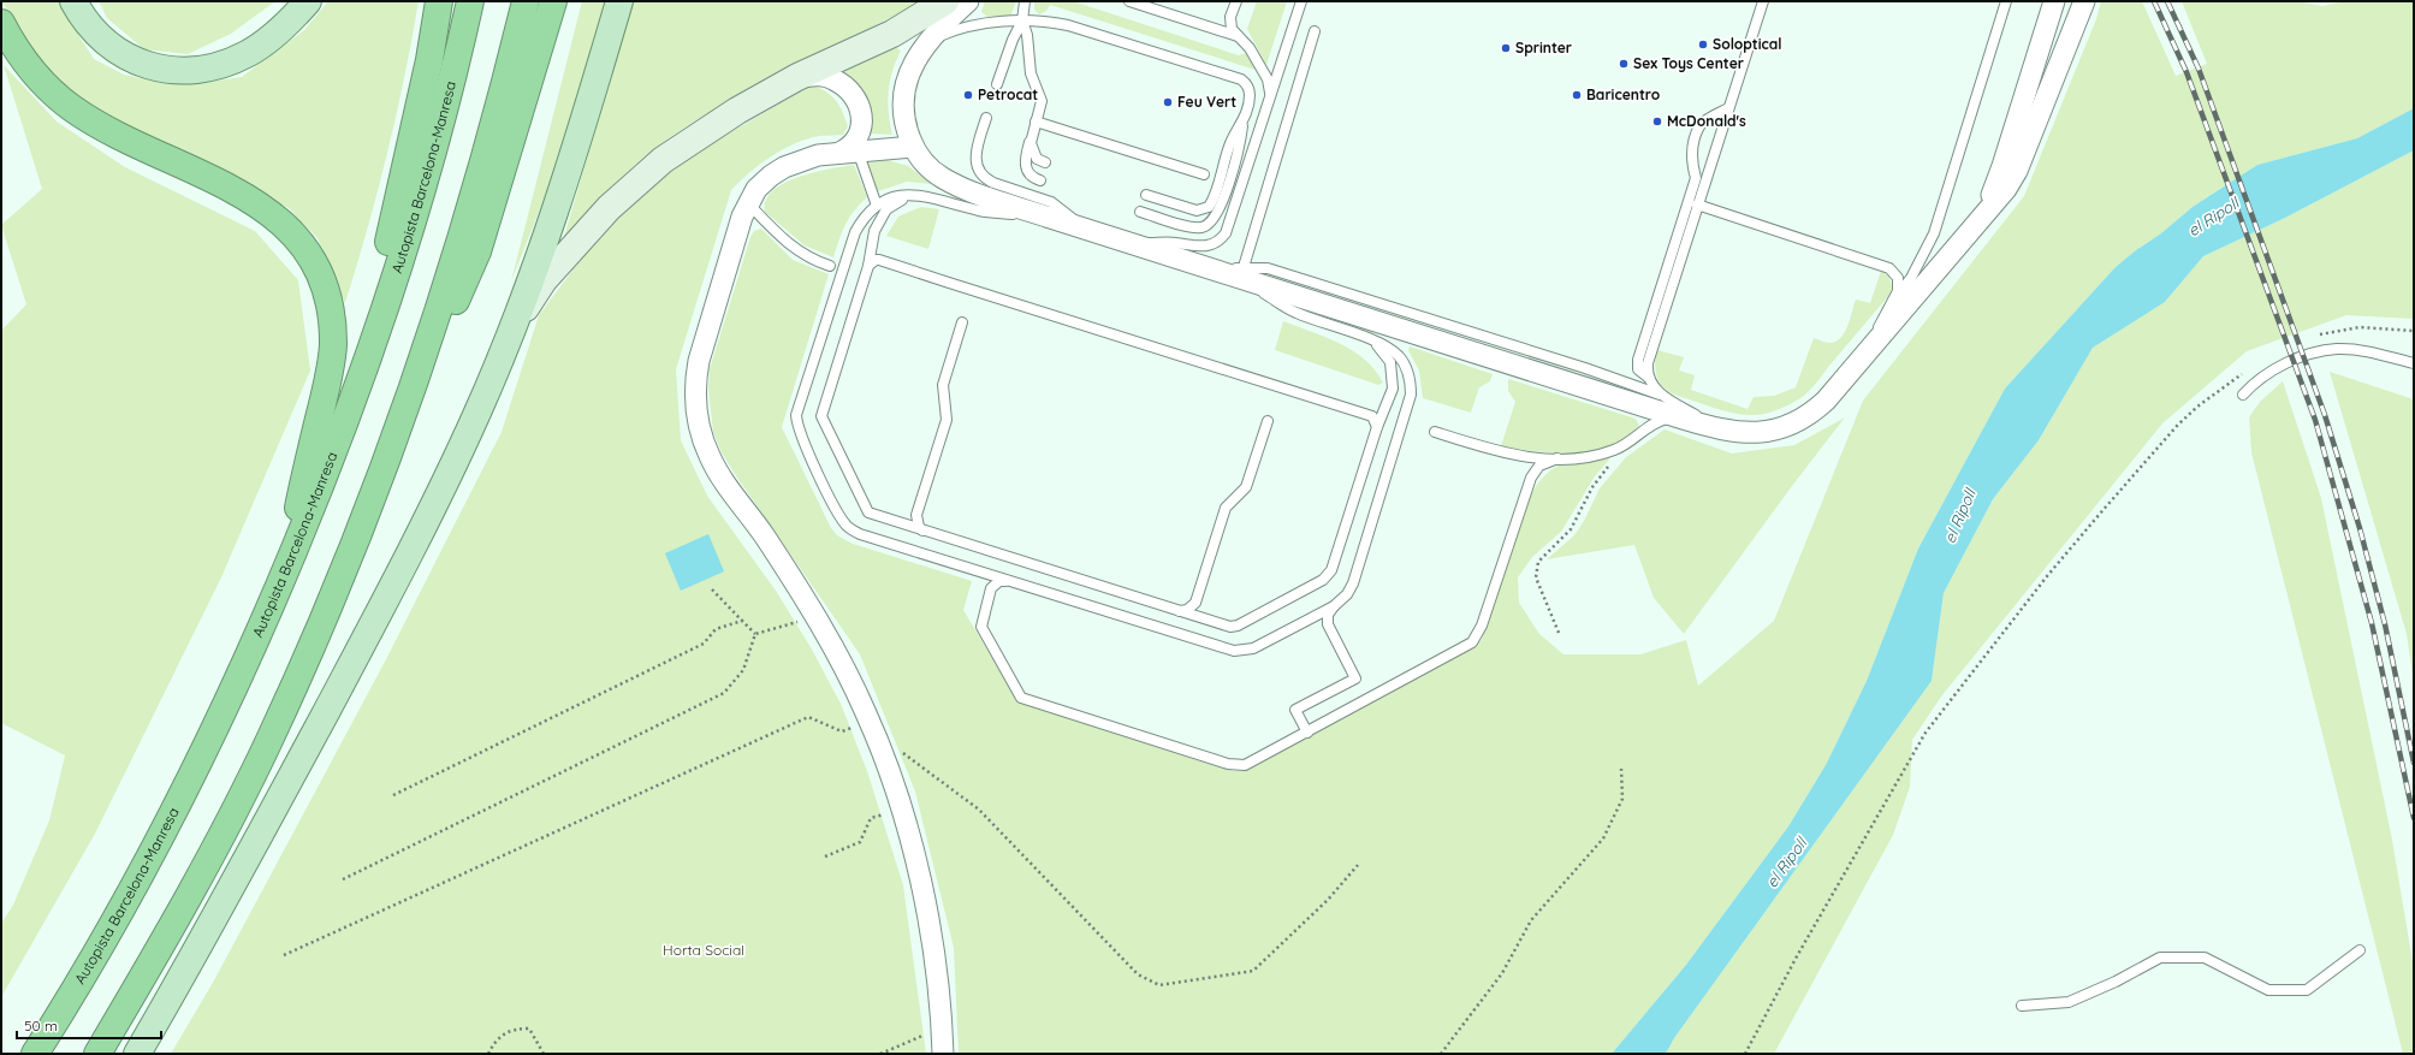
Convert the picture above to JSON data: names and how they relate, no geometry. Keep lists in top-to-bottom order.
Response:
{
  "streets": {
    "highway": ["Autopista Barcelona-Manresa"]
  },
  "water": ["el Ripoll"],
  "parks": ["Horta Social"],
  "places": [
    "Soloptical",
    "Sprinter",
    "Sex Toys Center",
    "Petrocat",
    "Baricentro",
    "Feu Vert",
    "McDonald's"
  ],
  "scale_bar": "50 m"
}
